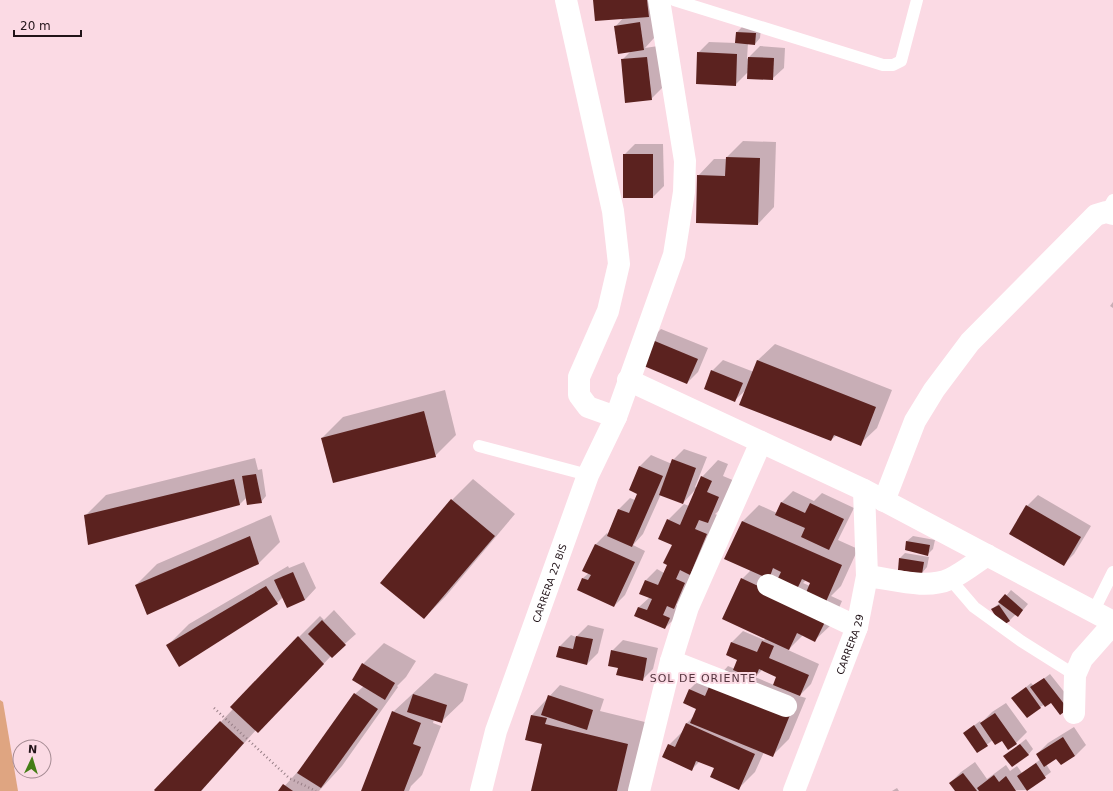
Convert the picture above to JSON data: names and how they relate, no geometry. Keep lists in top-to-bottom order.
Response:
{
  "streets": {
    "street": ["CARRERA 22 BIS", "CARRERA 29"]
  },
  "districts": ["SOL DE ORIENTE"],
  "scale_bar": "20 m",
  "north": "top"
}
